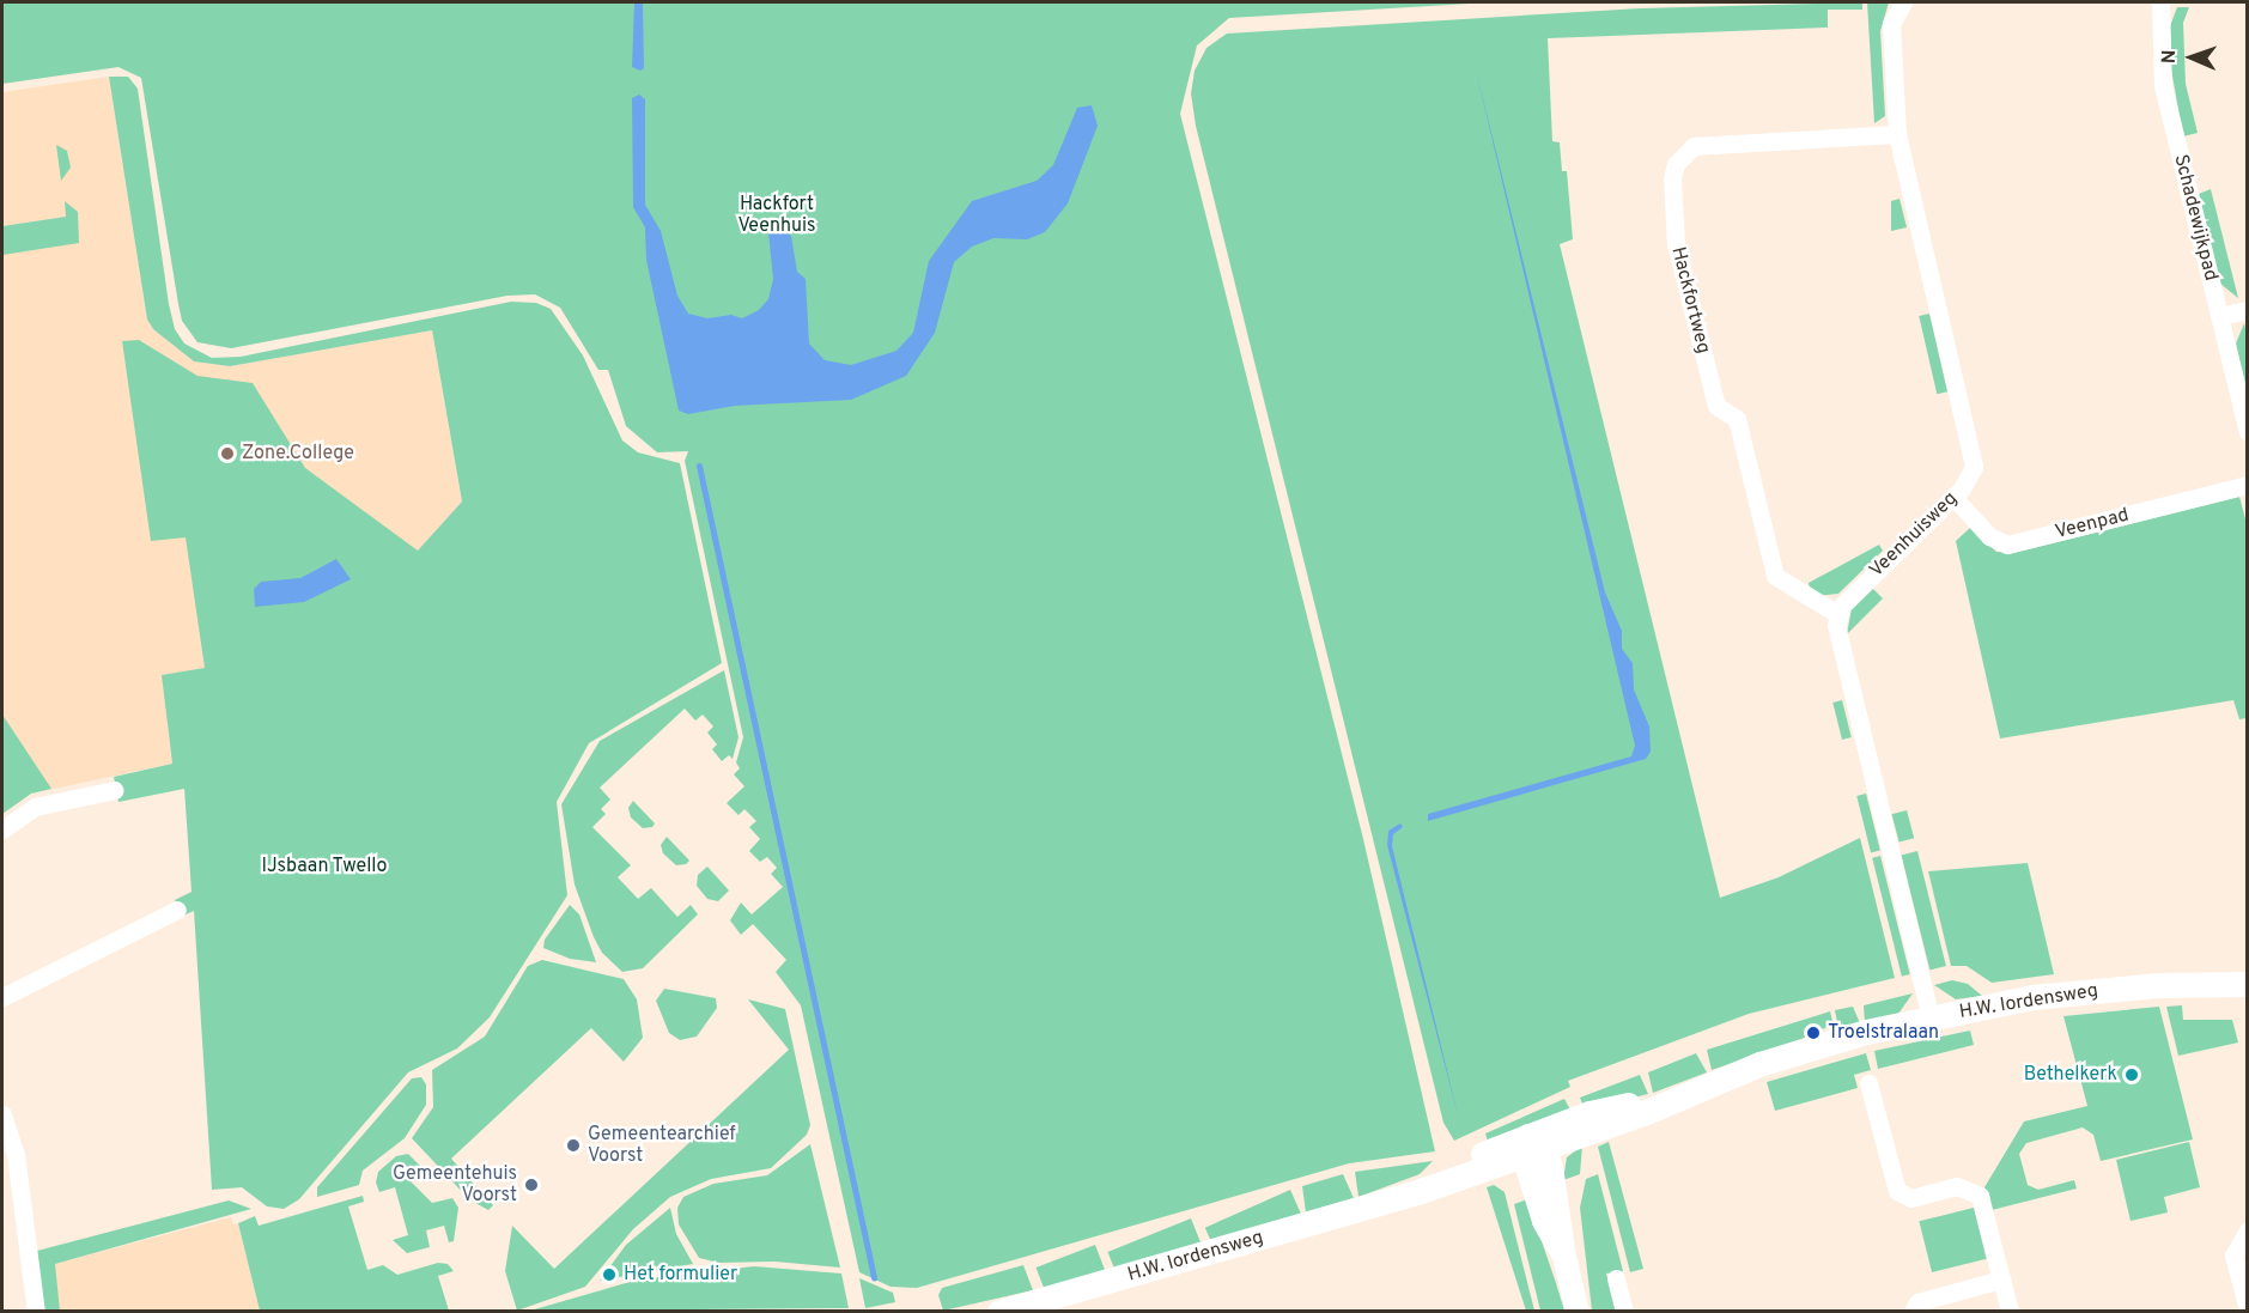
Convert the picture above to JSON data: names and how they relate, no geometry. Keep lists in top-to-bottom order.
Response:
{
  "streets": {
    "main road": ["H.W. Iordensweg"],
    "street": [
      "Schadewijkpad",
      "Hackfortweg",
      "Veenpad",
      "Veenhuisweg"
    ]
  },
  "crossings": [
    ["Hackfortweg", "Veenhuisweg"],
    ["Veenpad", "Veenhuisweg"]
  ],
  "parks": ["Hackfort Veenhuis", "IJsbaan Twello"],
  "places": [
    "Zone.College",
    "Troelstralaan",
    "Bethelkerk",
    "Gemeentearchief Voorst",
    "Gemeentehuis Voorst",
    "Het formulier"
  ],
  "north": "left"
}
